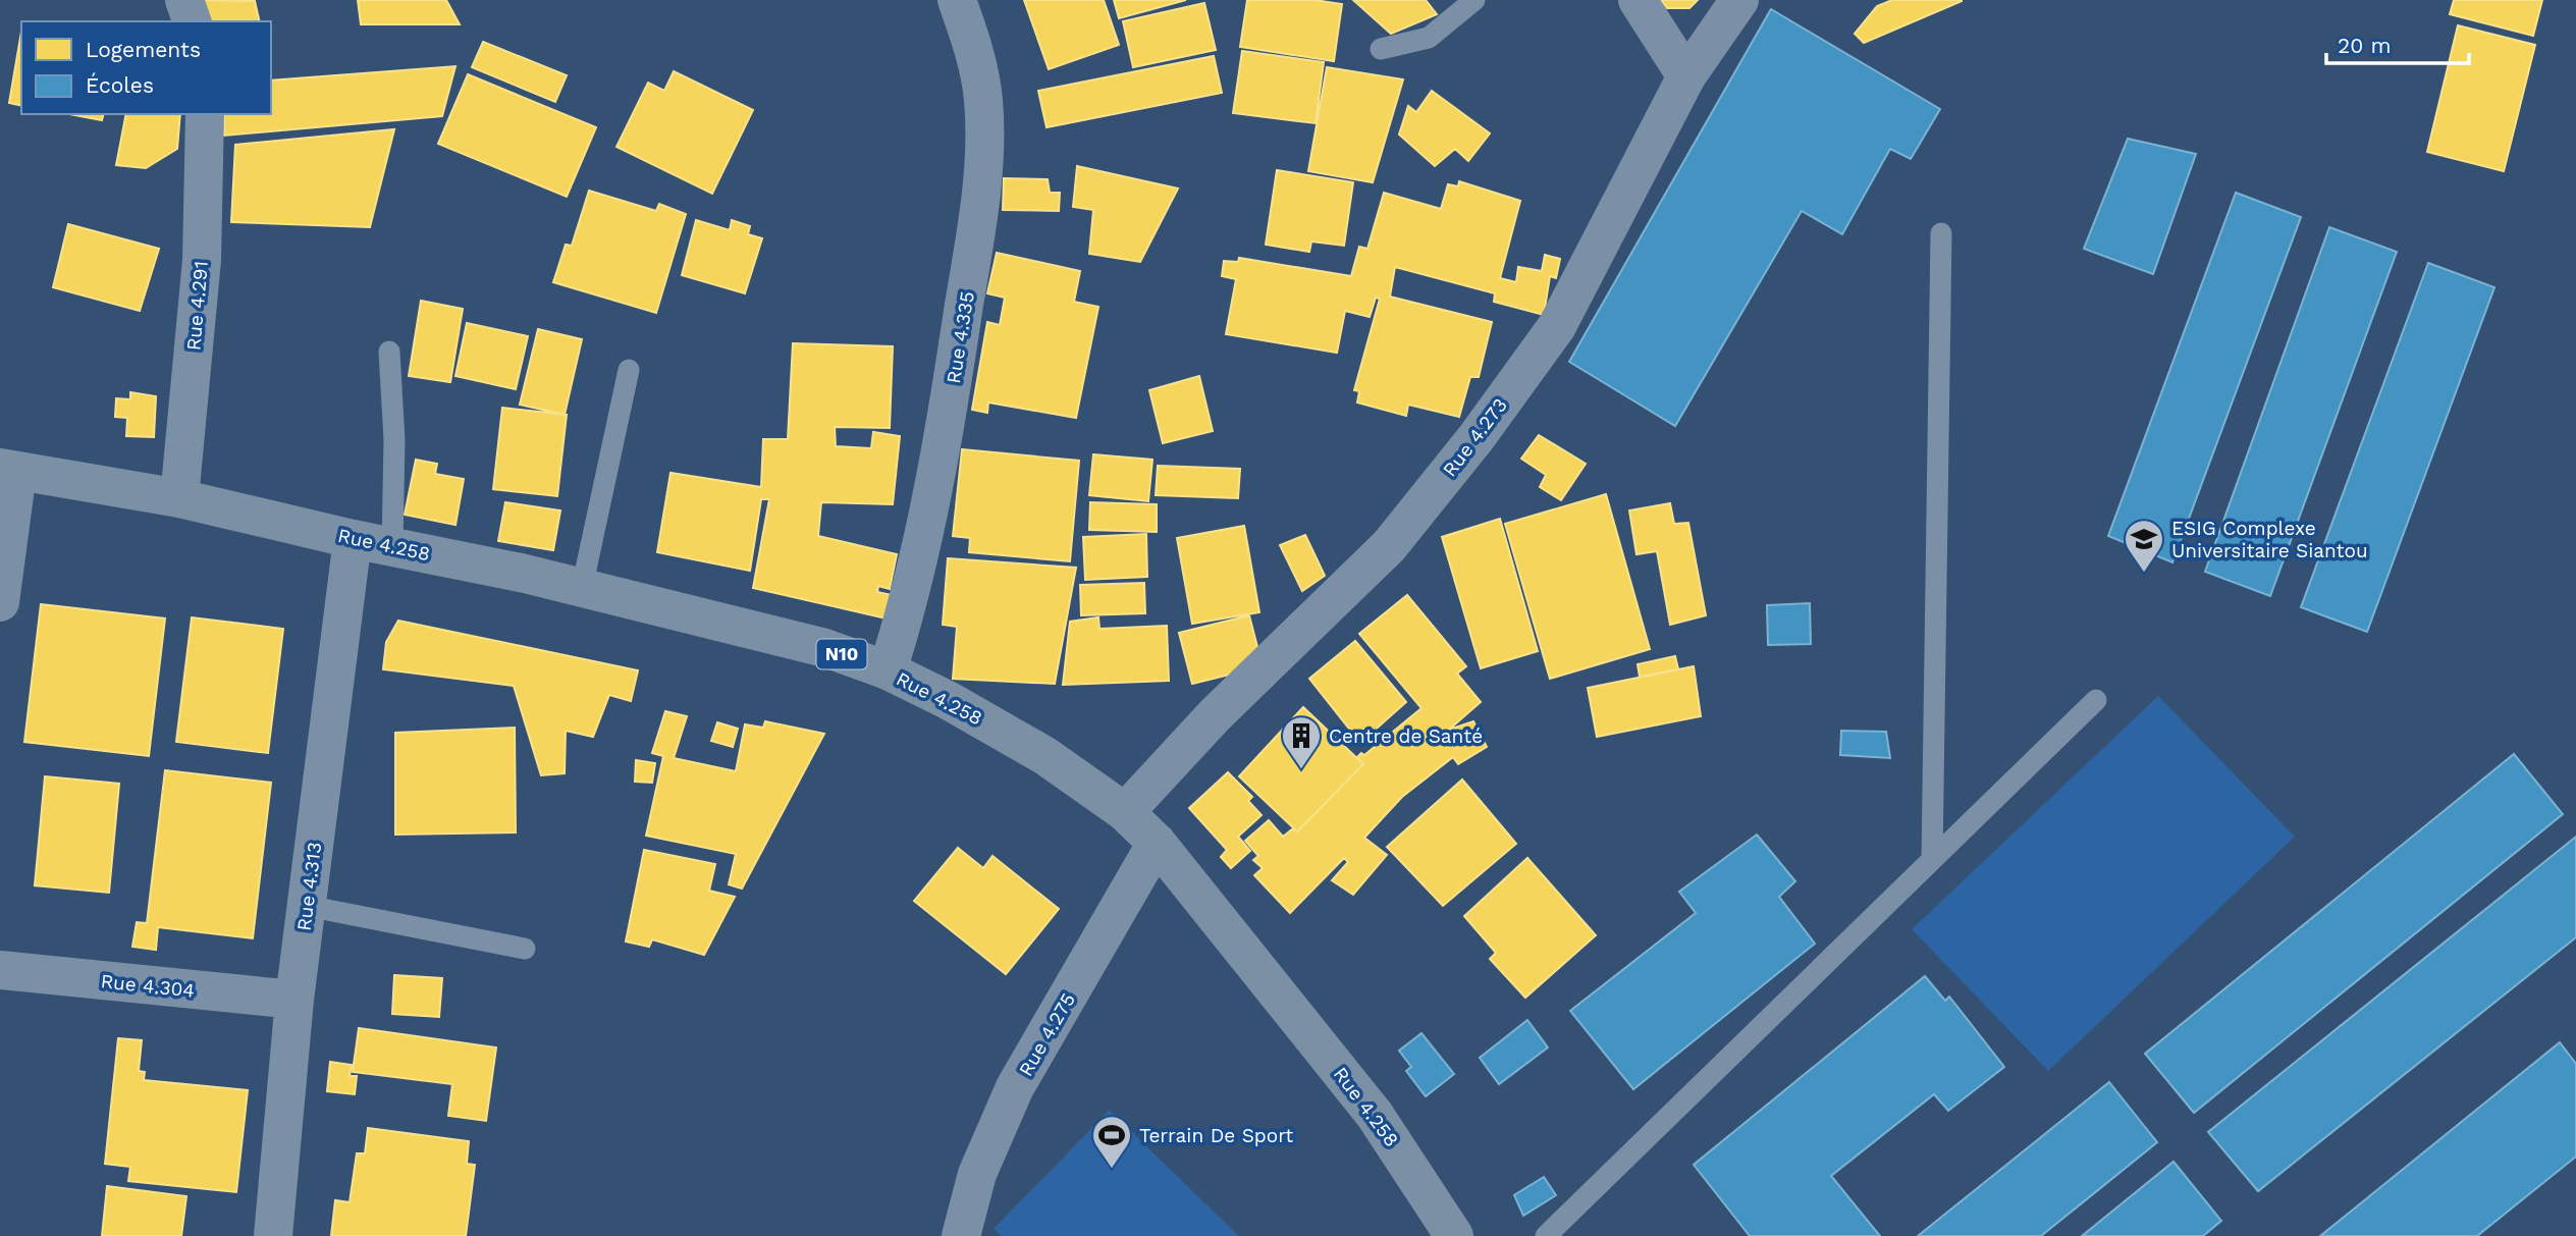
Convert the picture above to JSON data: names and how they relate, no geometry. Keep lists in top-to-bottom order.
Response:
{
  "streets": {
    "highway": ["Rue 4.258", "N10"],
    "street": [
      "Rue 4.291",
      "Rue 4.335",
      "Rue 4.273",
      "Rue 4.313",
      "Rue 4.304",
      "Rue 4.275"
    ]
  },
  "crossings": [
    ["Rue 4.291", "Rue 4.258"],
    ["Rue 4.335", "Rue 4.258"],
    ["Rue 4.273", "Rue 4.258"],
    ["Rue 4.258", "Rue 4.313"],
    ["Rue 4.258", "Rue 4.275"],
    ["Rue 4.313", "Rue 4.304"]
  ],
  "places": {
    "school or university": ["ESIG Complexe Universitaire Siantou"],
    "building": ["Centre de Santé"],
    "sports": ["Terrain De Sport"]
  },
  "legend": ["Logements", "Écoles"],
  "scale_bar": "20 m"
}
